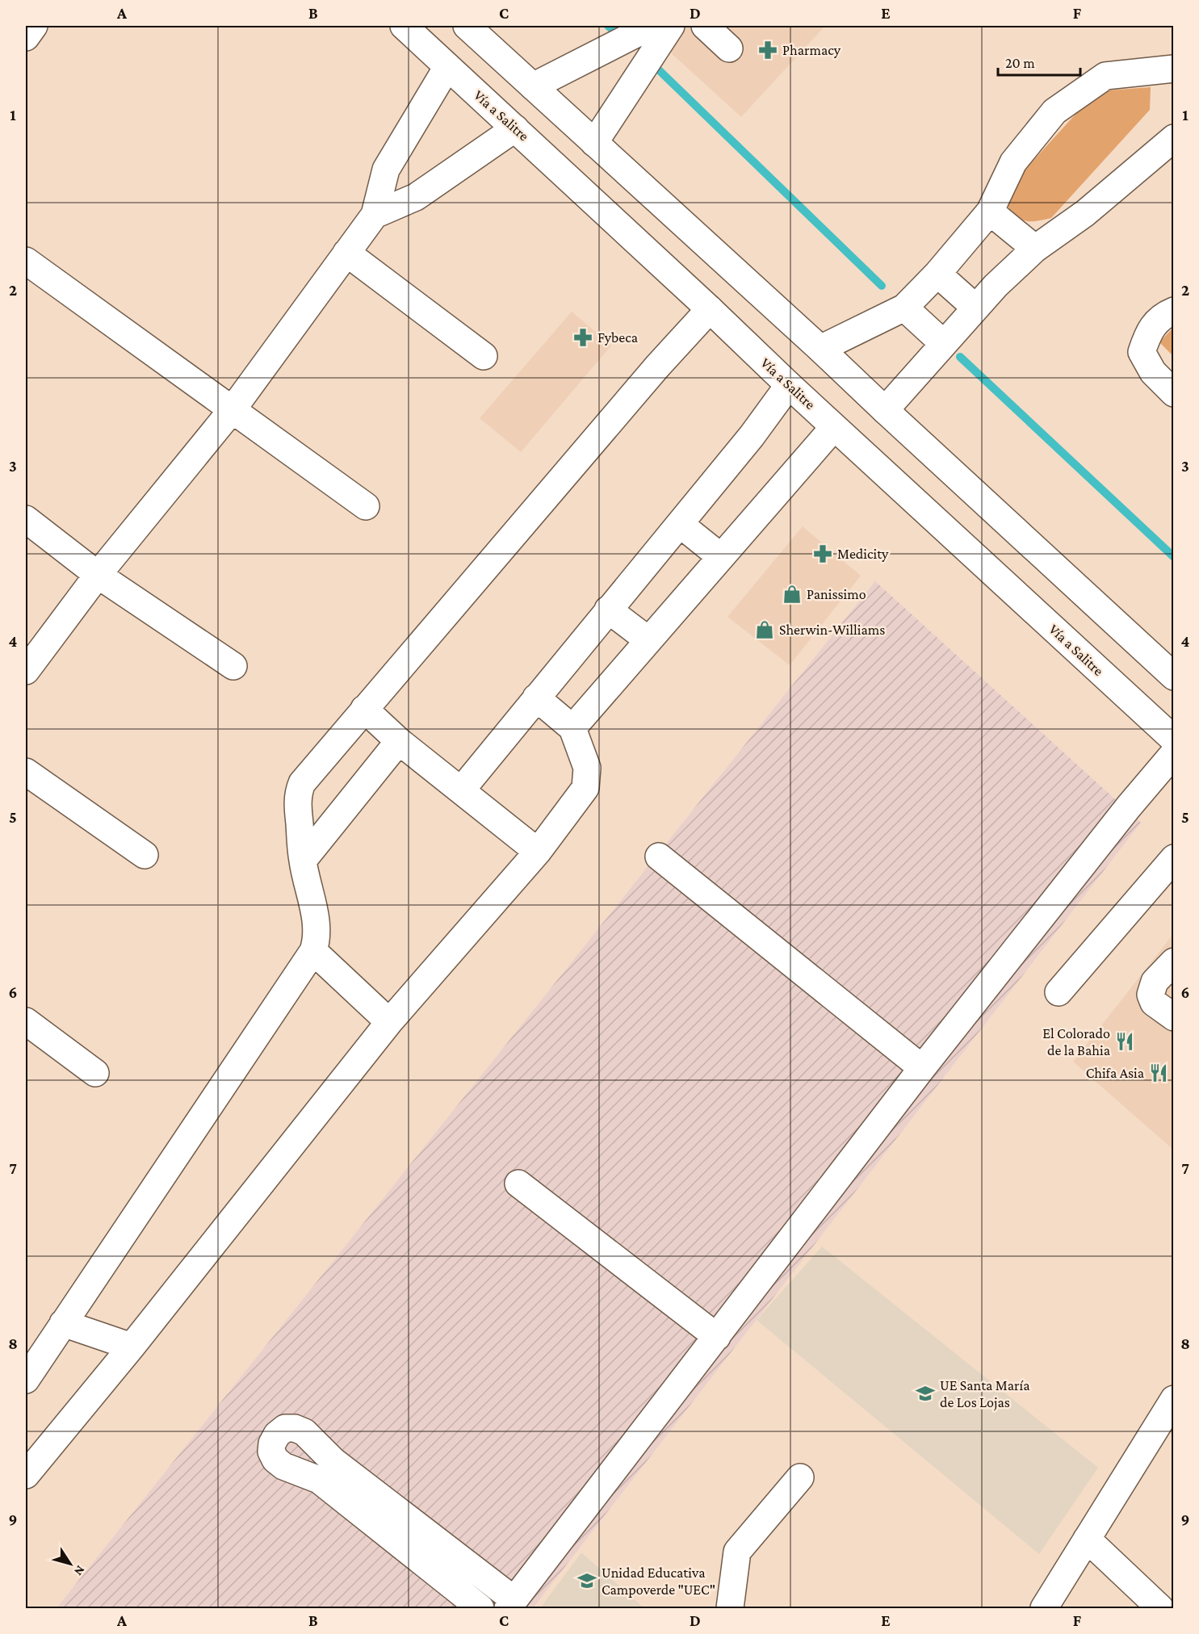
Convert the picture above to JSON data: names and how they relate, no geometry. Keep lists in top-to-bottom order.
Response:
{
  "streets": {
    "street": ["Vía a Salitre"]
  },
  "places": {
    "pharmacy": ["Pharmacy", "Fybeca", "Medicity"],
    "shop": ["Panissimo", "Sherwin-Williams"],
    "restaurant": ["El Colorado de la Bahia", "Chifa Asia"],
    "school or university": ["UE Santa María de Los Lojas", "Unidad Educativa Campoverde \"UEC\""]
  },
  "scale_bar": "20 m",
  "north": "bottom right",
  "grid": {
    "columns": [
      "A",
      "B",
      "C",
      "D",
      "E",
      "F"
    ],
    "rows": [
      "1",
      "2",
      "3",
      "4",
      "5",
      "6",
      "7",
      "8",
      "9"
    ]
  }
}
